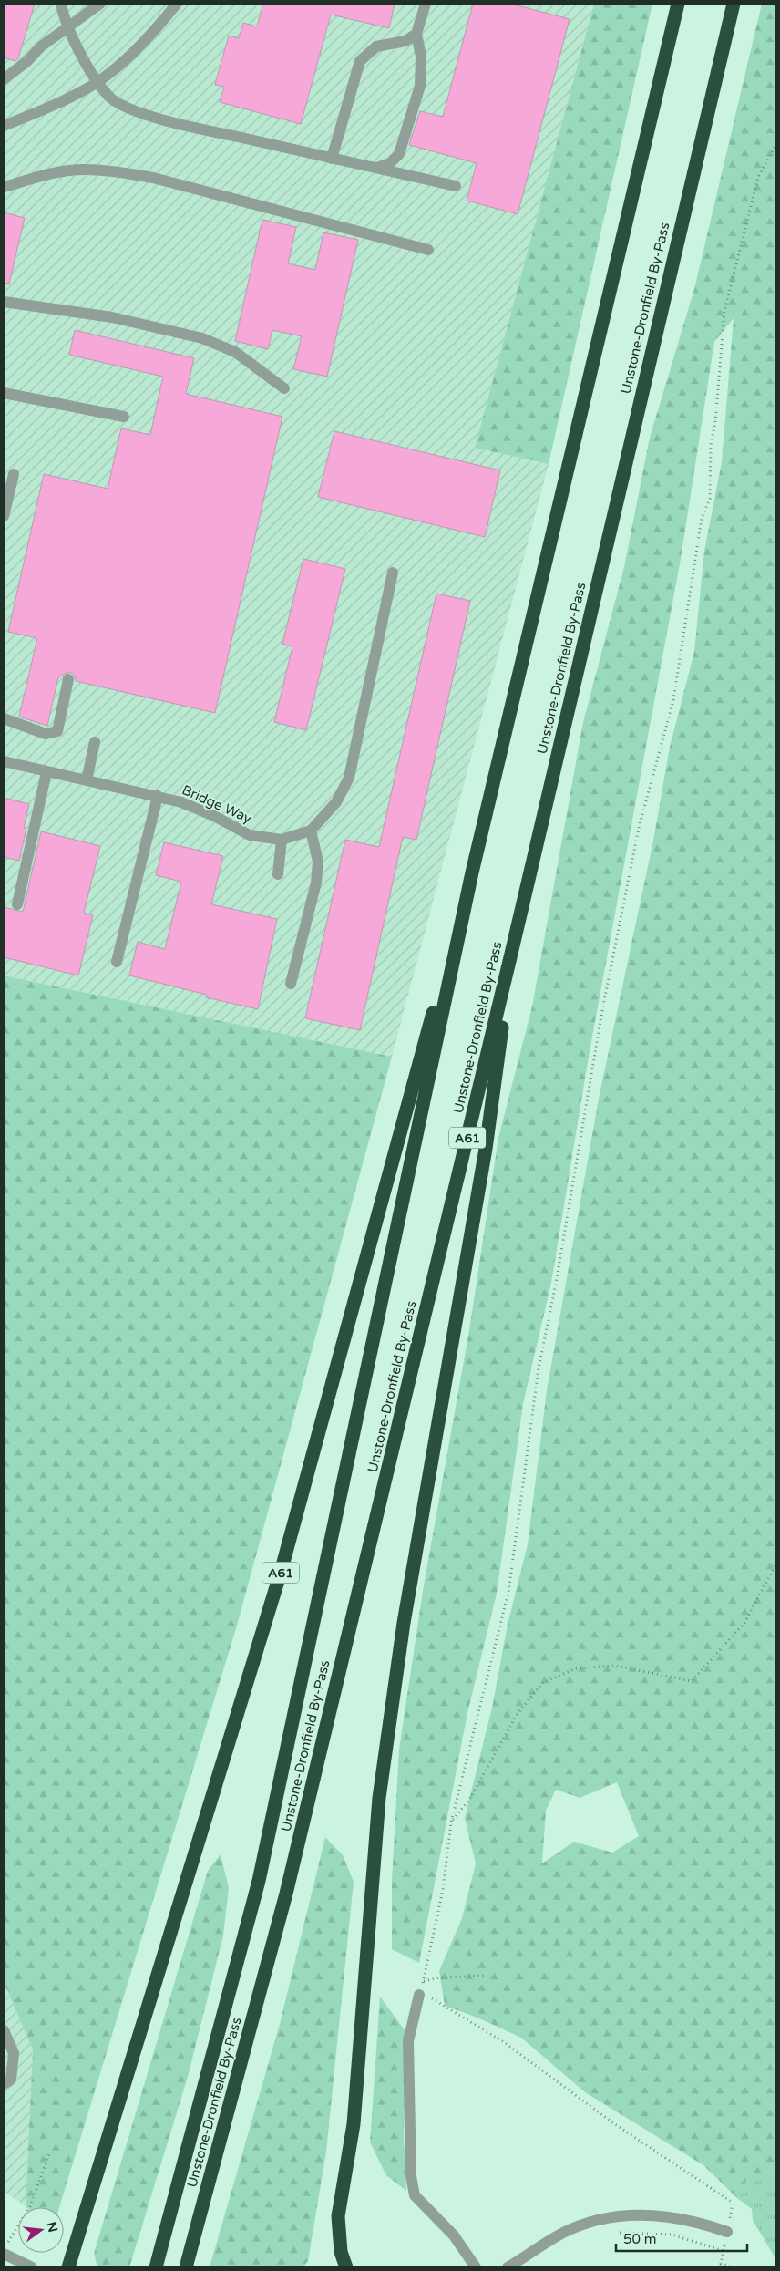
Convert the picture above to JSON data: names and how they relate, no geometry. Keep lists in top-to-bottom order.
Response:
{
  "streets": {
    "highway": ["Unstone-Dronfield By-Pass", "A61"],
    "street": ["Bridge Way"]
  },
  "crossings": [
    ["Unstone-Dronfield By-Pass", "A61"]
  ],
  "scale_bar": "50 m",
  "north": "right"
}
